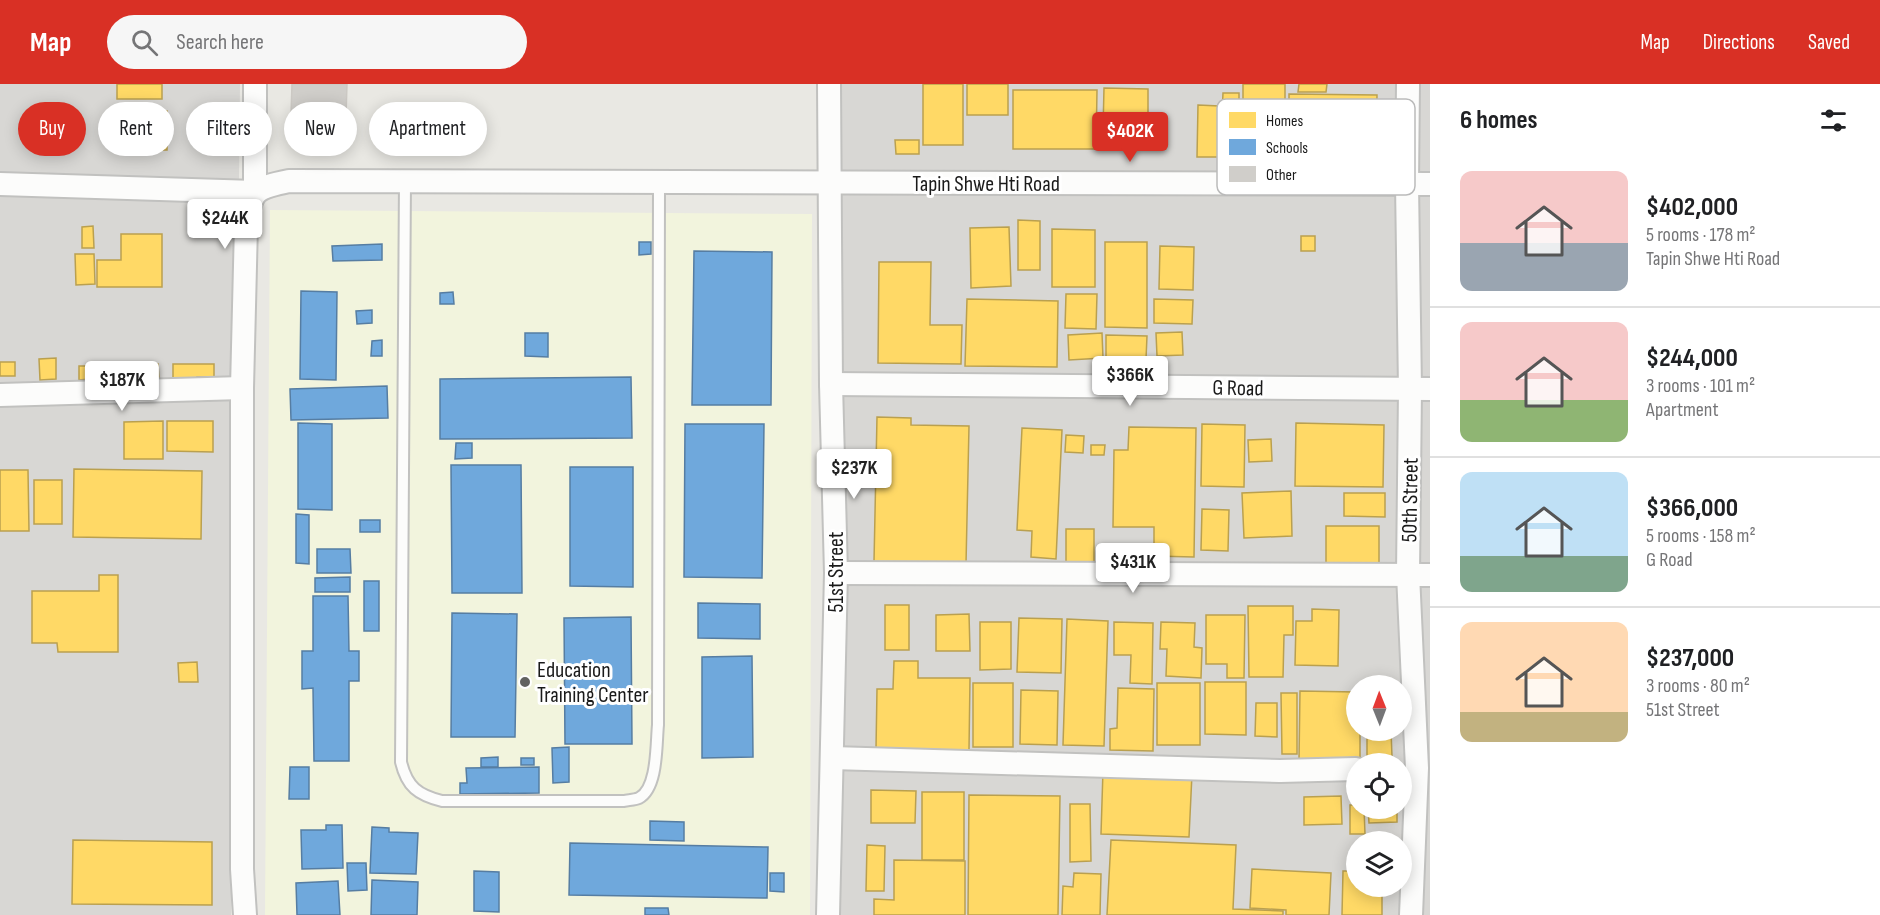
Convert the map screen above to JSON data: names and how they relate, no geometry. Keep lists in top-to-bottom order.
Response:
{
  "streets": {
    "street": [
      "Tapin Shwe Hti Road",
      "G Road",
      "50th Street",
      "51st Street"
    ]
  },
  "crossings": [
    ["Tapin Shwe Hti Road", "51st Street"],
    ["G Road", "50th Street"],
    ["G Road", "51st Street"]
  ],
  "places": ["Education Training Center"],
  "legend": ["Homes", "Schools", "Other"],
  "north": "top",
  "page": {
    "header": "Map",
    "search": "Search here",
    "nav": ["Map", "Directions", "Saved"],
    "heading": "6 homes",
    "chip": [
      "Buy",
      "Rent",
      "Filters",
      "New",
      "Apartment"
    ],
    "price": [
      "$402K",
      "$244K",
      "$366K",
      "$187K",
      "$237K",
      "$431K"
    ],
    "list": [
      {
        "name": "$402,000",
        "note": "5 rooms · 178 m² · Tapin Shwe Hti Road"
      },
      {
        "name": "$244,000",
        "note": "3 rooms · 101 m² · Apartment"
      },
      {
        "name": "$366,000",
        "note": "5 rooms · 158 m² · G Road"
      },
      {
        "name": "$237,000",
        "note": "3 rooms · 80 m² · 51st Street"
      }
    ]
  }
}
